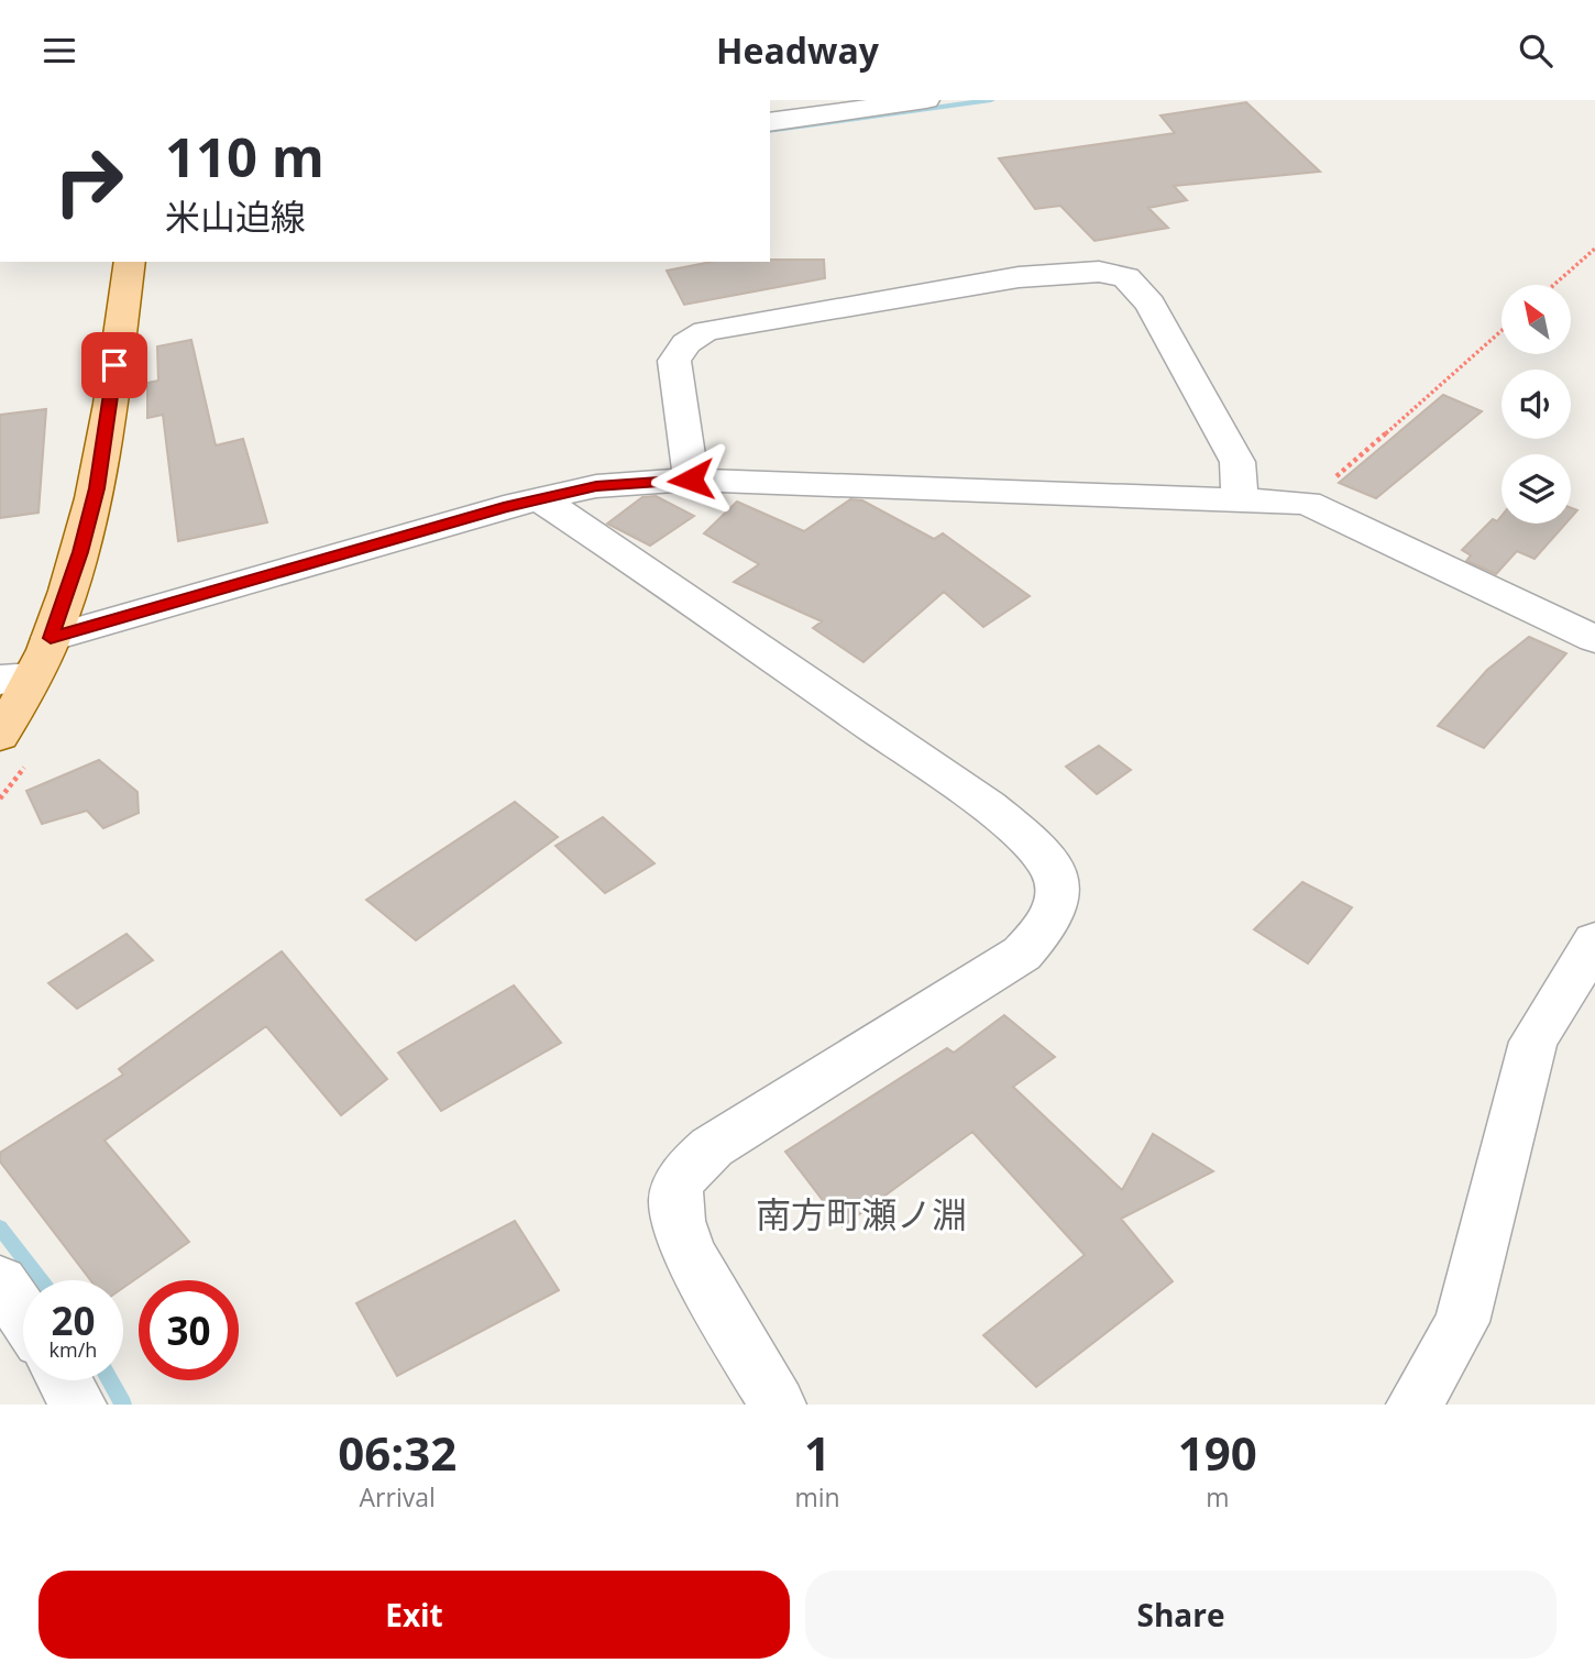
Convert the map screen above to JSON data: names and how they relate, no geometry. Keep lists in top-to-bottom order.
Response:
{
  "districts": ["南方町瀬ノ淵"],
  "north": "top left",
  "page": {
    "header": "Headway",
    "turn": ["110 m", "米山迫線"],
    "speed": "20 km/h",
    "limit": "30",
    "eta": [
      "06:32",
      "Arrival",
      "1",
      "min",
      "190",
      "m"
    ],
    "buttons": ["Exit", "Share"]
  }
}
